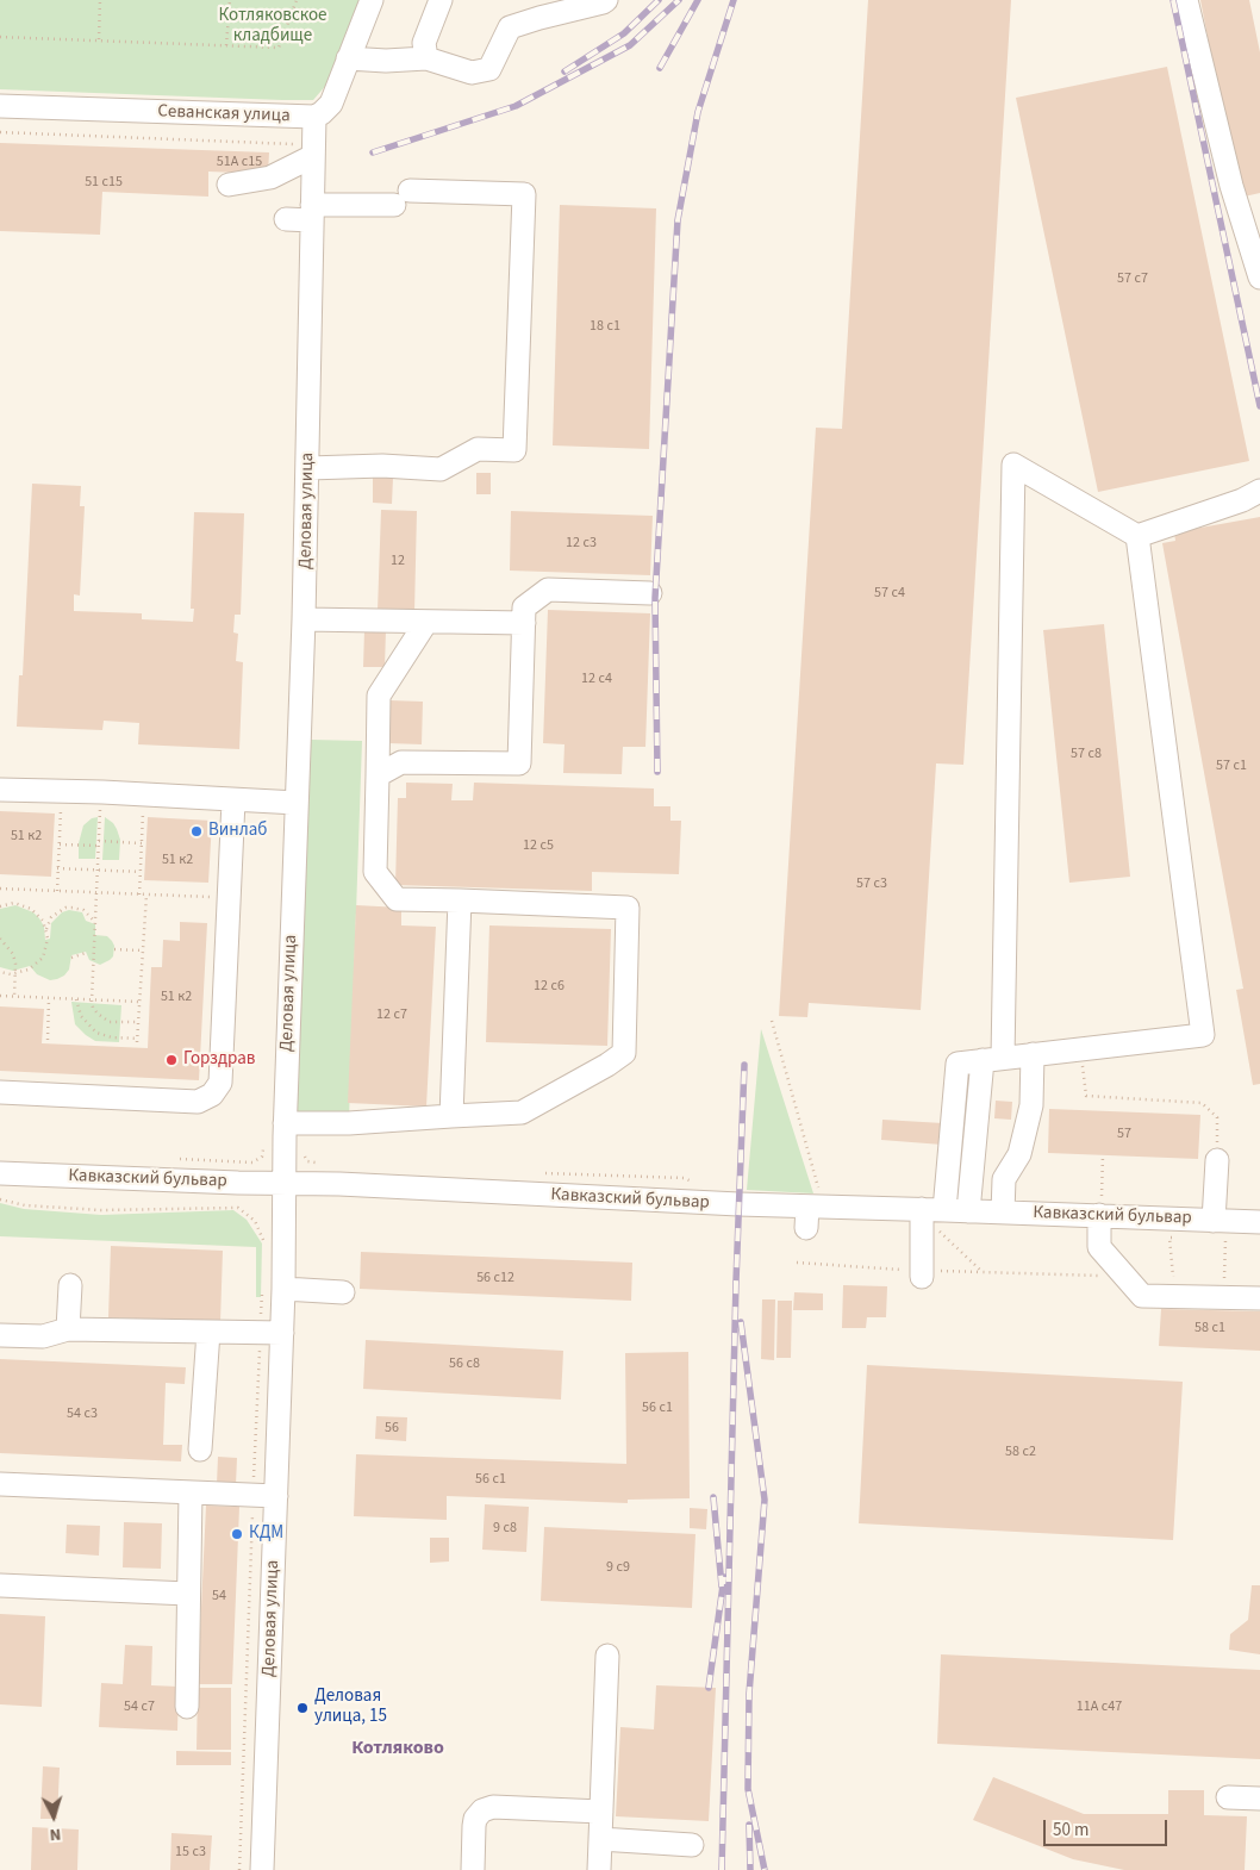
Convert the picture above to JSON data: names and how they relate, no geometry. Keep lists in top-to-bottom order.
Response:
{
  "streets": {
    "street": ["Севанская улица", "Деловая улица", "Кавказский бульвар"]
  },
  "crossings": [
    ["Севанская улица", "Деловая улица"],
    ["Деловая улица", "Кавказский бульвар"]
  ],
  "districts": ["Котляково"],
  "parks": ["Котляковское кладбище"],
  "places": [
    "Винлаб",
    "Горздрав",
    "КДМ",
    "Деловая улица, 15"
  ],
  "house_numbers": [
    "51А с15",
    "51 с15",
    "57 с7",
    "18 с1",
    "12 с3",
    "12",
    "57 с4",
    "12 с4",
    "57 с8",
    "57 с1",
    "51 к2",
    "12 с5",
    "51 к2",
    "57 с3",
    "12 с6",
    "51 к2",
    "12 с7",
    "57",
    "56 с12",
    "58 с1",
    "56 с8",
    "56 с1",
    "54 с3",
    "56",
    "58 с2",
    "56 с1",
    "9 с8",
    "9 с9",
    "54",
    "54 с7",
    "11А с47",
    "15 с3"
  ],
  "scale_bar": "50 m",
  "north": "bottom"
}
